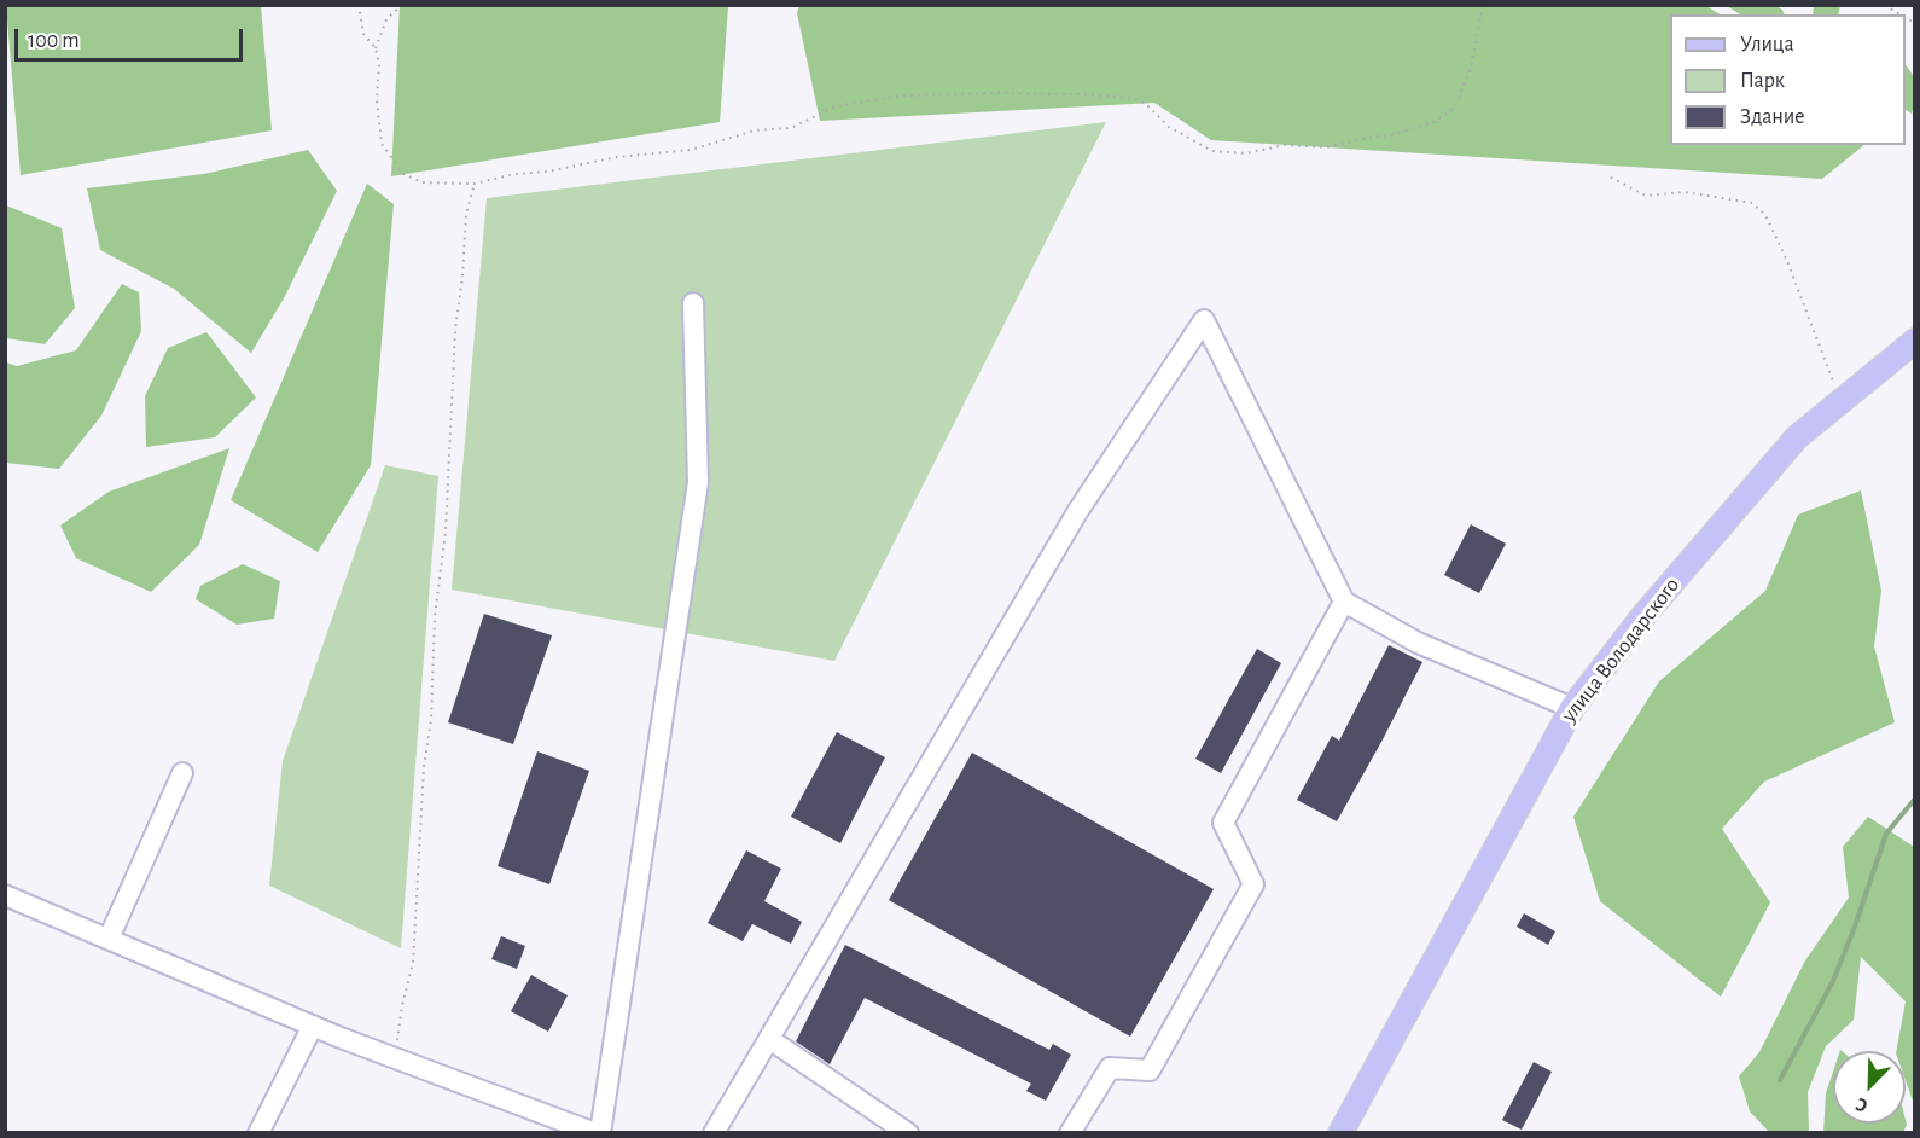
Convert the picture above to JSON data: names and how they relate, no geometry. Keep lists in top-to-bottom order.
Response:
{
  "streets": {
    "main road": ["улица Володарского"]
  },
  "legend": ["Улица", "Парк", "Здание"],
  "scale_bar": "100 m",
  "north": "bottom left"
}
